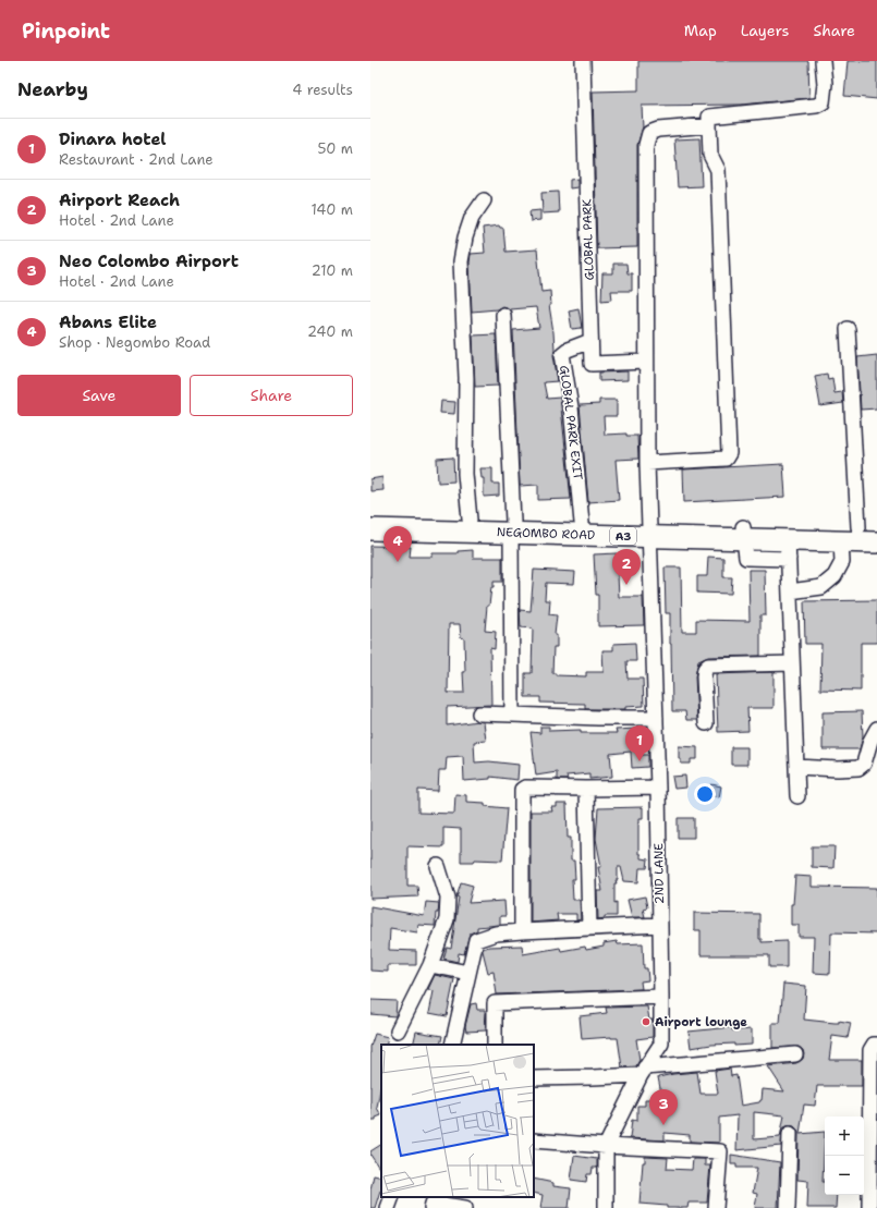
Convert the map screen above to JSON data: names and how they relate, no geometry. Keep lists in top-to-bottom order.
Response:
{
  "streets": {
    "highway": ["NEGOMBO ROAD", "A3"],
    "street": ["GLOBAL PARK", "GLOBAL PARK EXIT", "2ND LANE"]
  },
  "crossings": [
    ["GLOBAL PARK", "GLOBAL PARK EXIT"],
    ["GLOBAL PARK EXIT", "NEGOMBO ROAD"],
    ["NEGOMBO ROAD", "2ND LANE"]
  ],
  "places": ["Airport lounge"],
  "page": {
    "header": "Pinpoint",
    "nav": ["Map", "Layers", "Share"],
    "heading": ["Nearby", "4 results"],
    "list": [
      {
        "mark": "1",
        "name": "Dinara hotel",
        "note": "Restaurant · 2nd Lane",
        "value": "50 m"
      },
      {
        "mark": "2",
        "name": "Airport Reach",
        "note": "Hotel · 2nd Lane",
        "value": "140 m"
      },
      {
        "mark": "3",
        "name": "Neo Colombo Airport",
        "note": "Hotel · 2nd Lane",
        "value": "210 m"
      },
      {
        "mark": "4",
        "name": "Abans Elite",
        "note": "Shop · Negombo Road",
        "value": "240 m"
      }
    ],
    "buttons": ["Save", "Share"],
    "pins": [
      "4",
      "2",
      "1",
      "3"
    ],
    "map_buttons": ["+", "−"]
  }
}
